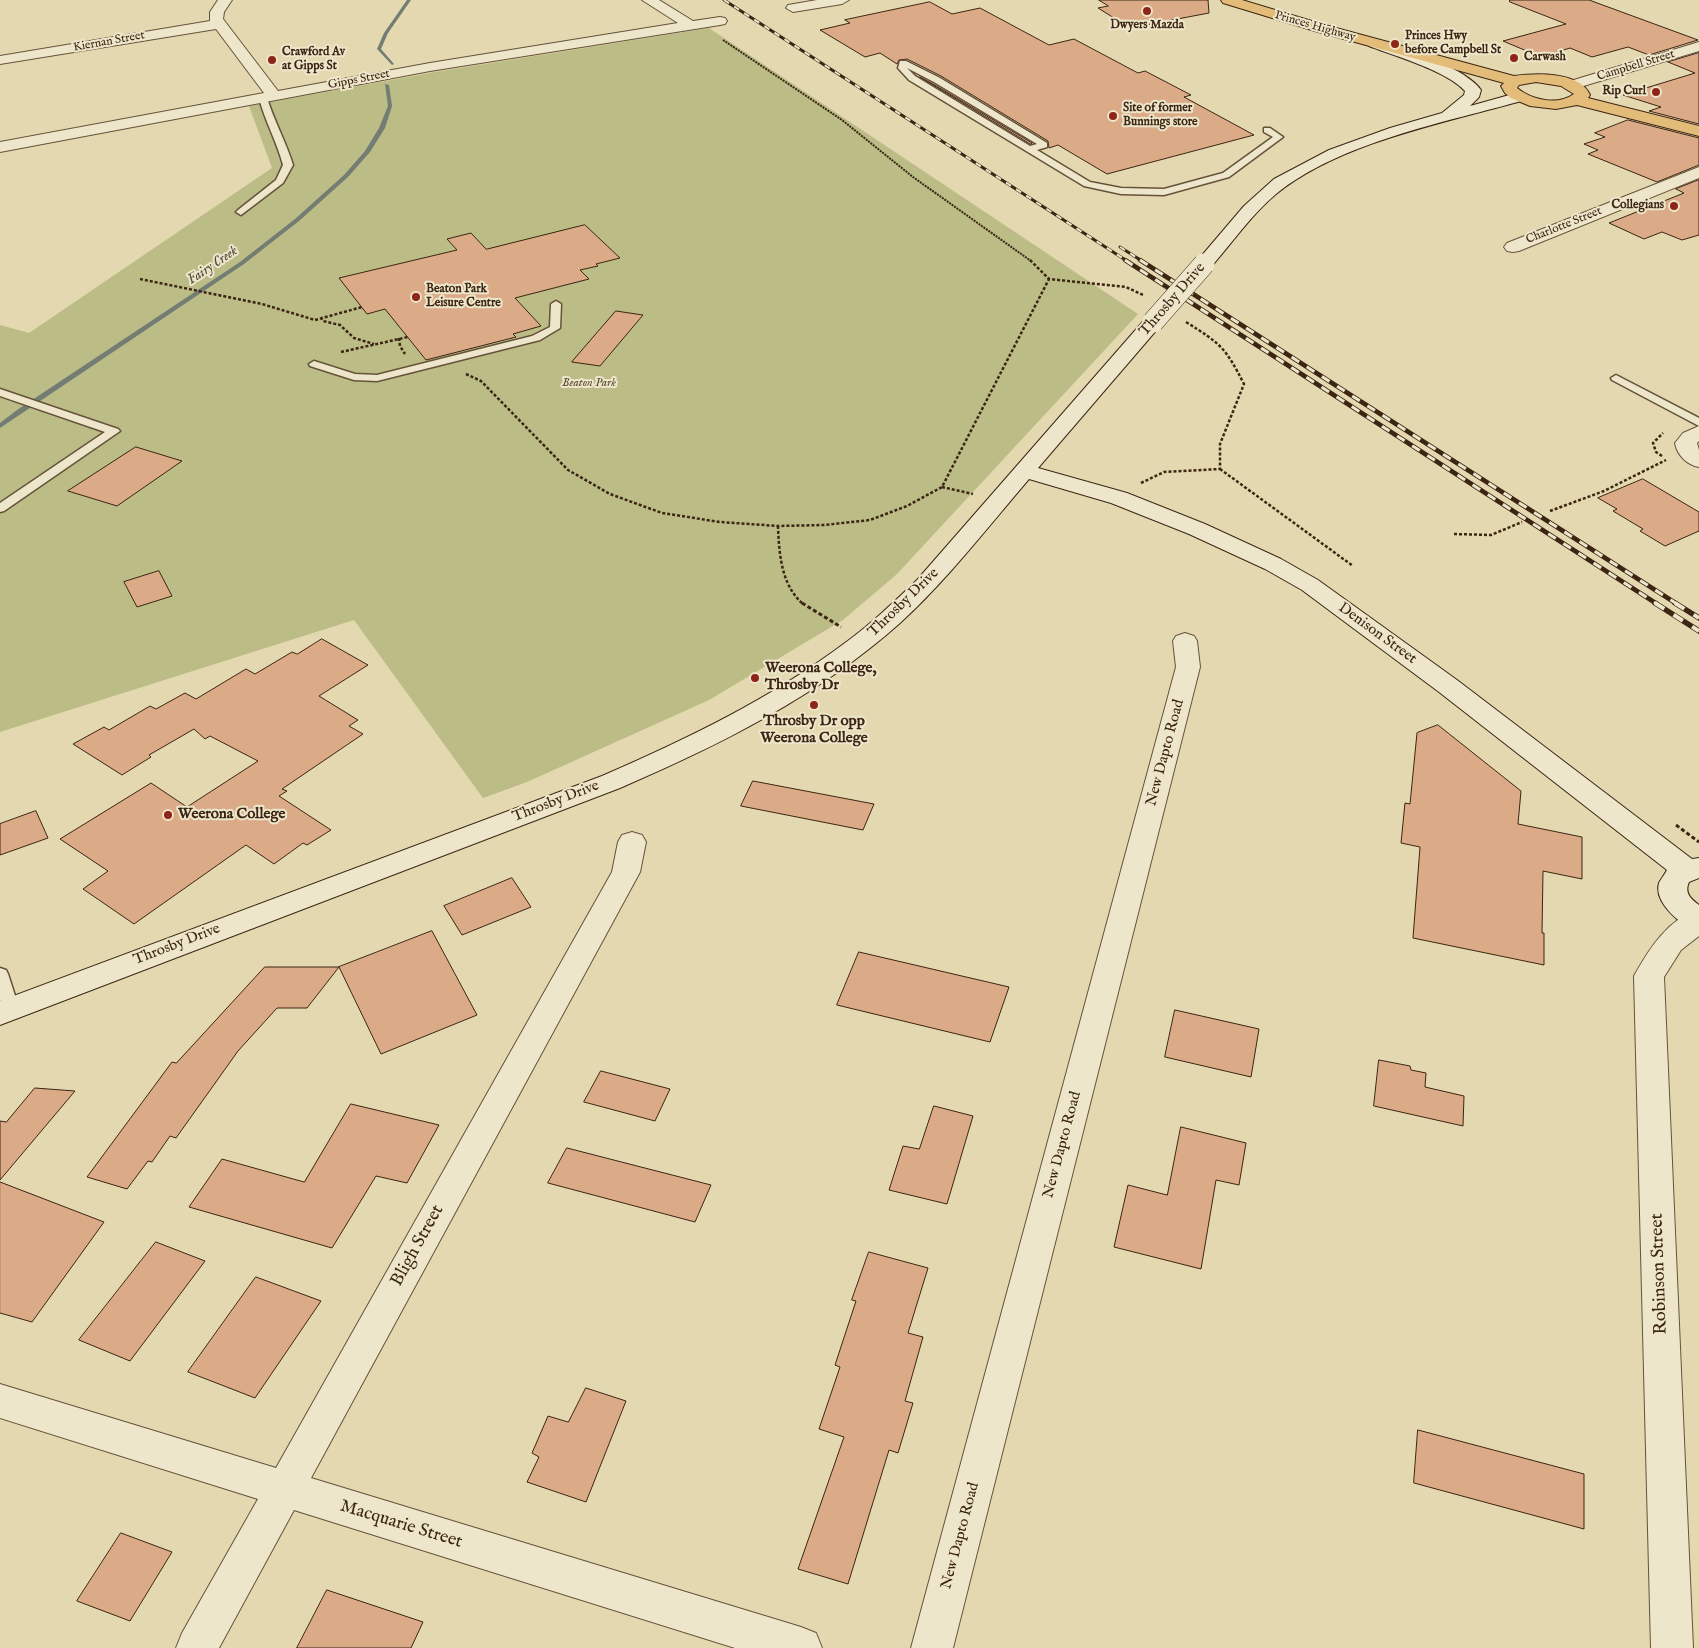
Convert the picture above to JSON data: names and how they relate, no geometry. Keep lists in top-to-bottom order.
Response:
{
  "streets": {
    "main road": ["Princes Highway"],
    "street": [
      "Kiernan Street",
      "Campbell Street",
      "Gipps Street",
      "Charlotte Street",
      "Throsby Drive",
      "Denison Street",
      "New Dapto Road",
      "Bligh Street",
      "Robinson Street",
      "Macquarie Street"
    ]
  },
  "crossings": [
    ["Princes Highway", "Throsby Drive"],
    ["Throsby Drive", "Denison Street"],
    ["Bligh Street", "Macquarie Street"]
  ],
  "water": ["Fairy Creek"],
  "parks": ["Beaton Park"],
  "places": [
    "Dwyers Mazda",
    "Princes Hwy before Campbell St",
    "Carwash",
    "Crawford Av at Gipps St",
    "Rip Curl",
    "Site of former Bunnings store",
    "Collegians",
    "Beaton Park Leisure Centre",
    "Weerona College, Throsby Dr",
    "Throsby Dr opp Weerona College",
    "Weerona College"
  ]
}
